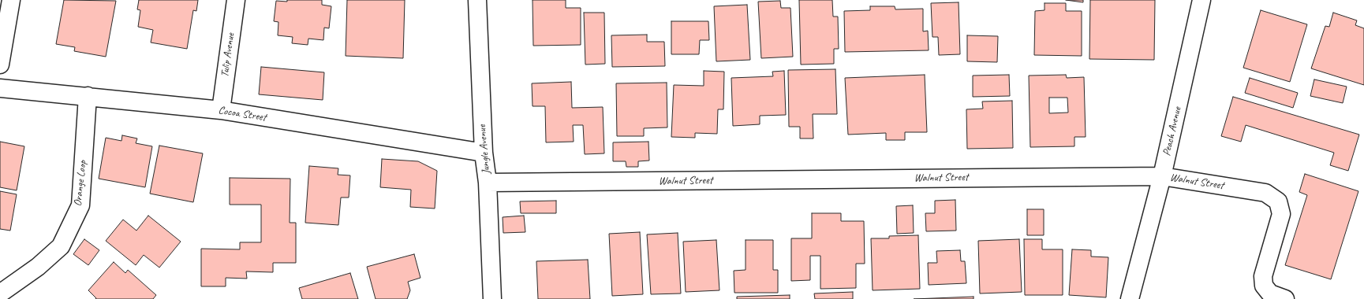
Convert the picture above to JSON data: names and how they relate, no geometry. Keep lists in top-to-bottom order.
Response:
{
  "streets": {
    "street": [
      "Tulip Avenue",
      "Cocoa Street",
      "Peach Avenue",
      "Jungle Avenue",
      "Walnut Street",
      "Orange Loop"
    ]
  },
  "crossings": [
    ["Tulip Avenue", "Cocoa Street"],
    ["Cocoa Street", "Jungle Avenue"],
    ["Cocoa Street", "Orange Loop"],
    ["Peach Avenue", "Walnut Street"],
    ["Jungle Avenue", "Walnut Street"]
  ]
}
